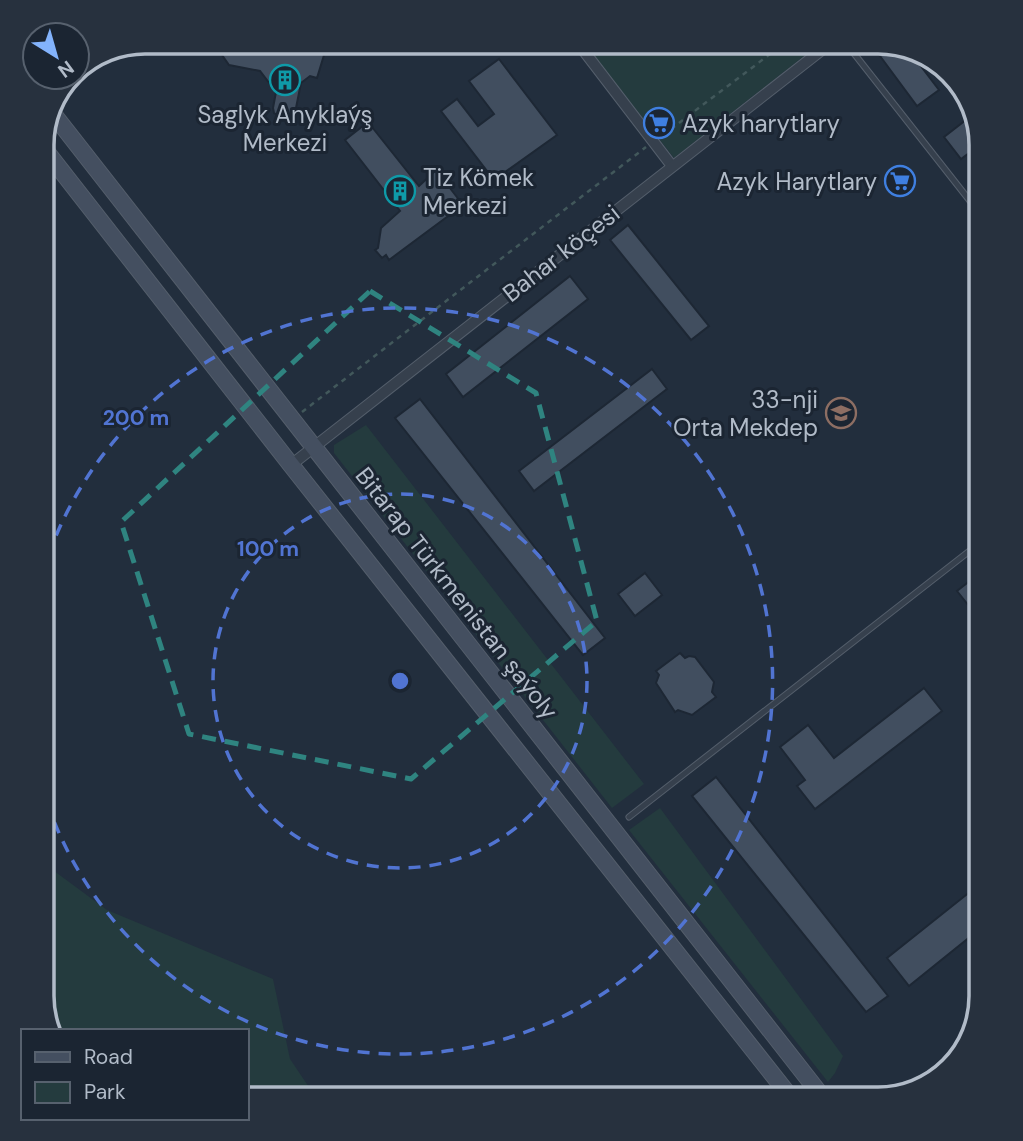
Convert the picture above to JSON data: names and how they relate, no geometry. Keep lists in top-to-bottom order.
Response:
{
  "streets": {
    "main road": ["Bitarap Türkmenistan şaýoly"],
    "street": ["Bahar köçesi"]
  },
  "crossings": [
    ["Bahar köçesi", "Bitarap Türkmenistan şaýoly"]
  ],
  "places": {
    "building": ["Saglyk Anyklaýş Merkezi", "Tiz Kömek Merkezi"],
    "supermarket": ["Azyk harytlary", "Azyk Harytlary"],
    "school or university": ["33-nji Orta Mekdep"]
  },
  "legend": ["Road", "Park"],
  "north": "bottom right",
  "rings": ["200 m", "100 m"]
}
